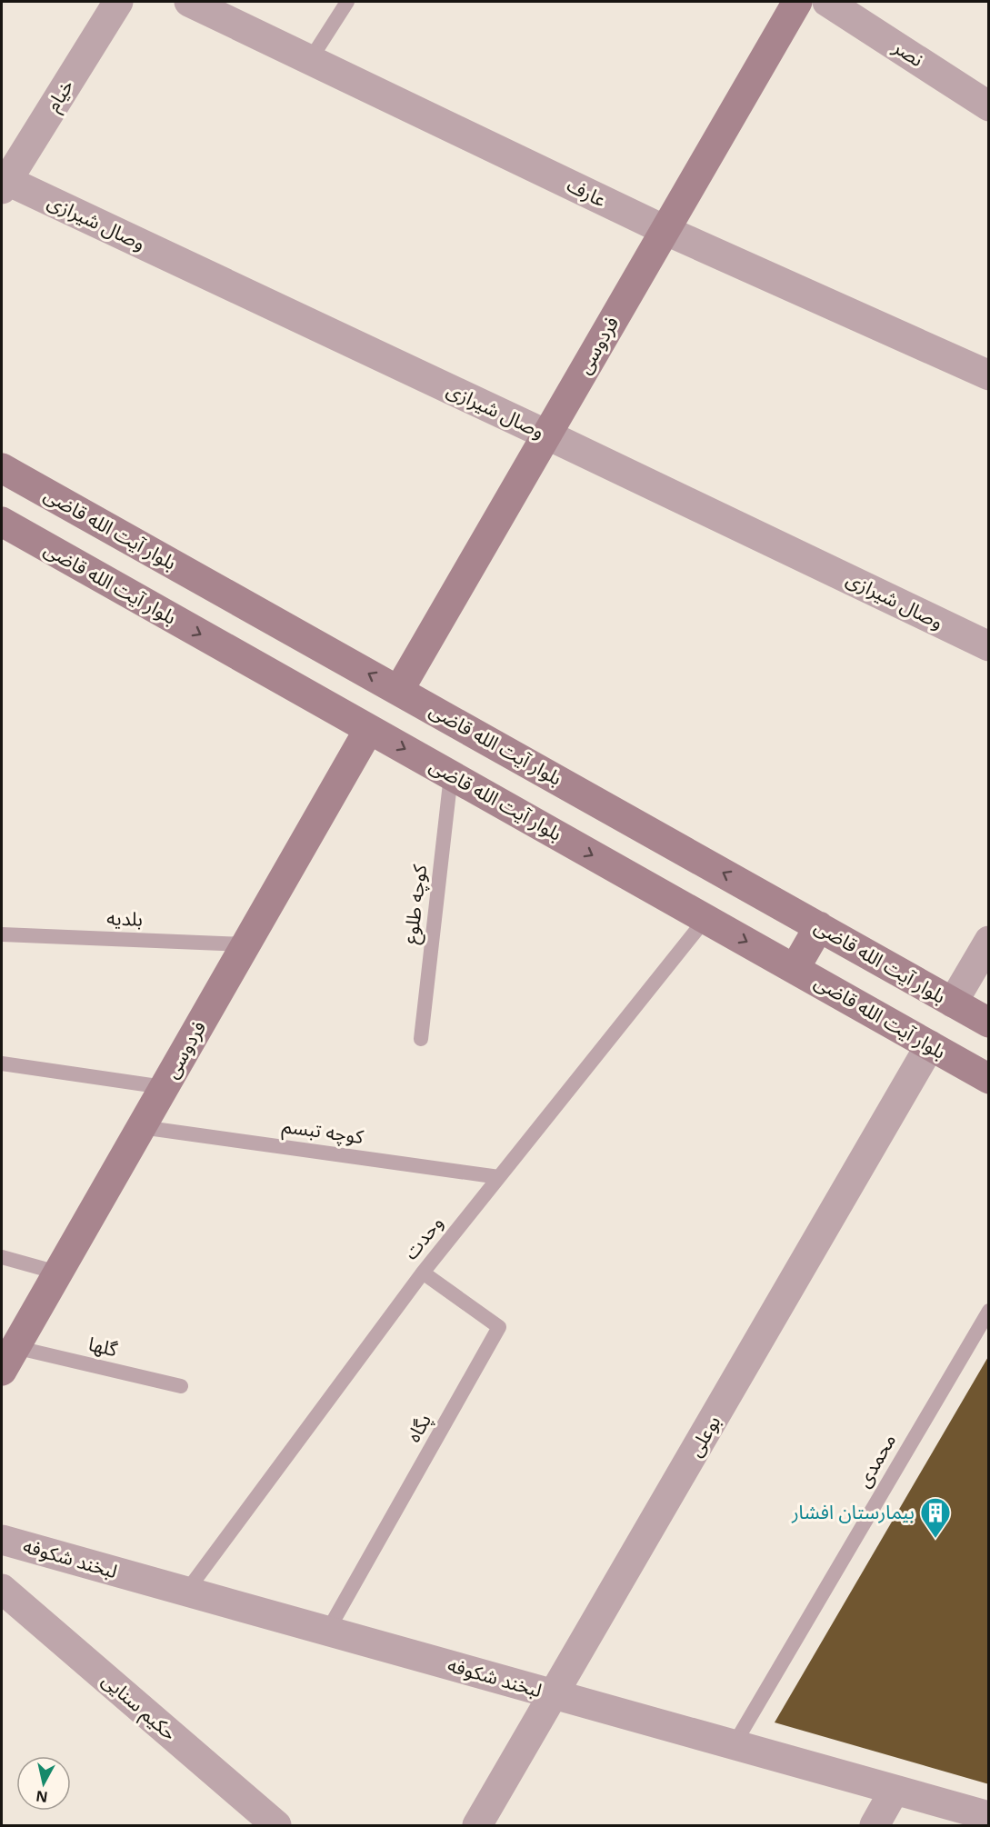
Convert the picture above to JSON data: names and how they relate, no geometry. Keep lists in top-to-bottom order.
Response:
{
  "streets": {
    "main road": ["فردوسی", "بلوار آیت ‌الله قاضی", "بلوار آیت‌ الله قاضی"],
    "street": [
      "نصر",
      "خیام",
      "عارف",
      "وصال شیرازی",
      "بوعلی",
      "لبخند شکوفه",
      "حکیم سنایی"
    ],
    "lane": [
      "کوچه طلوع",
      "بلدیه",
      "کوچه تبسم",
      "وحدت",
      "گلها",
      "پگاه",
      "محمدی"
    ]
  },
  "crossings": [
    ["خیام", "وصال شیرازی"],
    ["عارف", "فردوسی"],
    ["وصال شیرازی", "فردوسی"],
    ["فردوسی", "بلوار آیت ‌الله قاضی"],
    ["فردوسی", "بلوار آیت‌ الله قاضی"],
    ["فردوسی", "بلدیه"],
    ["فردوسی", "کوچه تبسم"],
    ["فردوسی", "گلها"],
    ["بلوار آیت‌ الله قاضی", "کوچه طلوع"],
    ["بلوار آیت‌ الله قاضی", "وحدت"],
    ["بلوار آیت‌ الله قاضی", "بوعلی"],
    ["کوچه تبسم", "وحدت"],
    ["وحدت", "پگاه"],
    ["وحدت", "لبخند شکوفه"],
    ["پگاه", "لبخند شکوفه"],
    ["بوعلی", "لبخند شکوفه"],
    ["محمدی", "لبخند شکوفه"]
  ],
  "one_way": ["بلوار آیت ‌الله قاضی", "بلوار آیت‌ الله قاضی"],
  "places": {
    "building": ["بیمارستان افشار"]
  },
  "north": "bottom"
}
